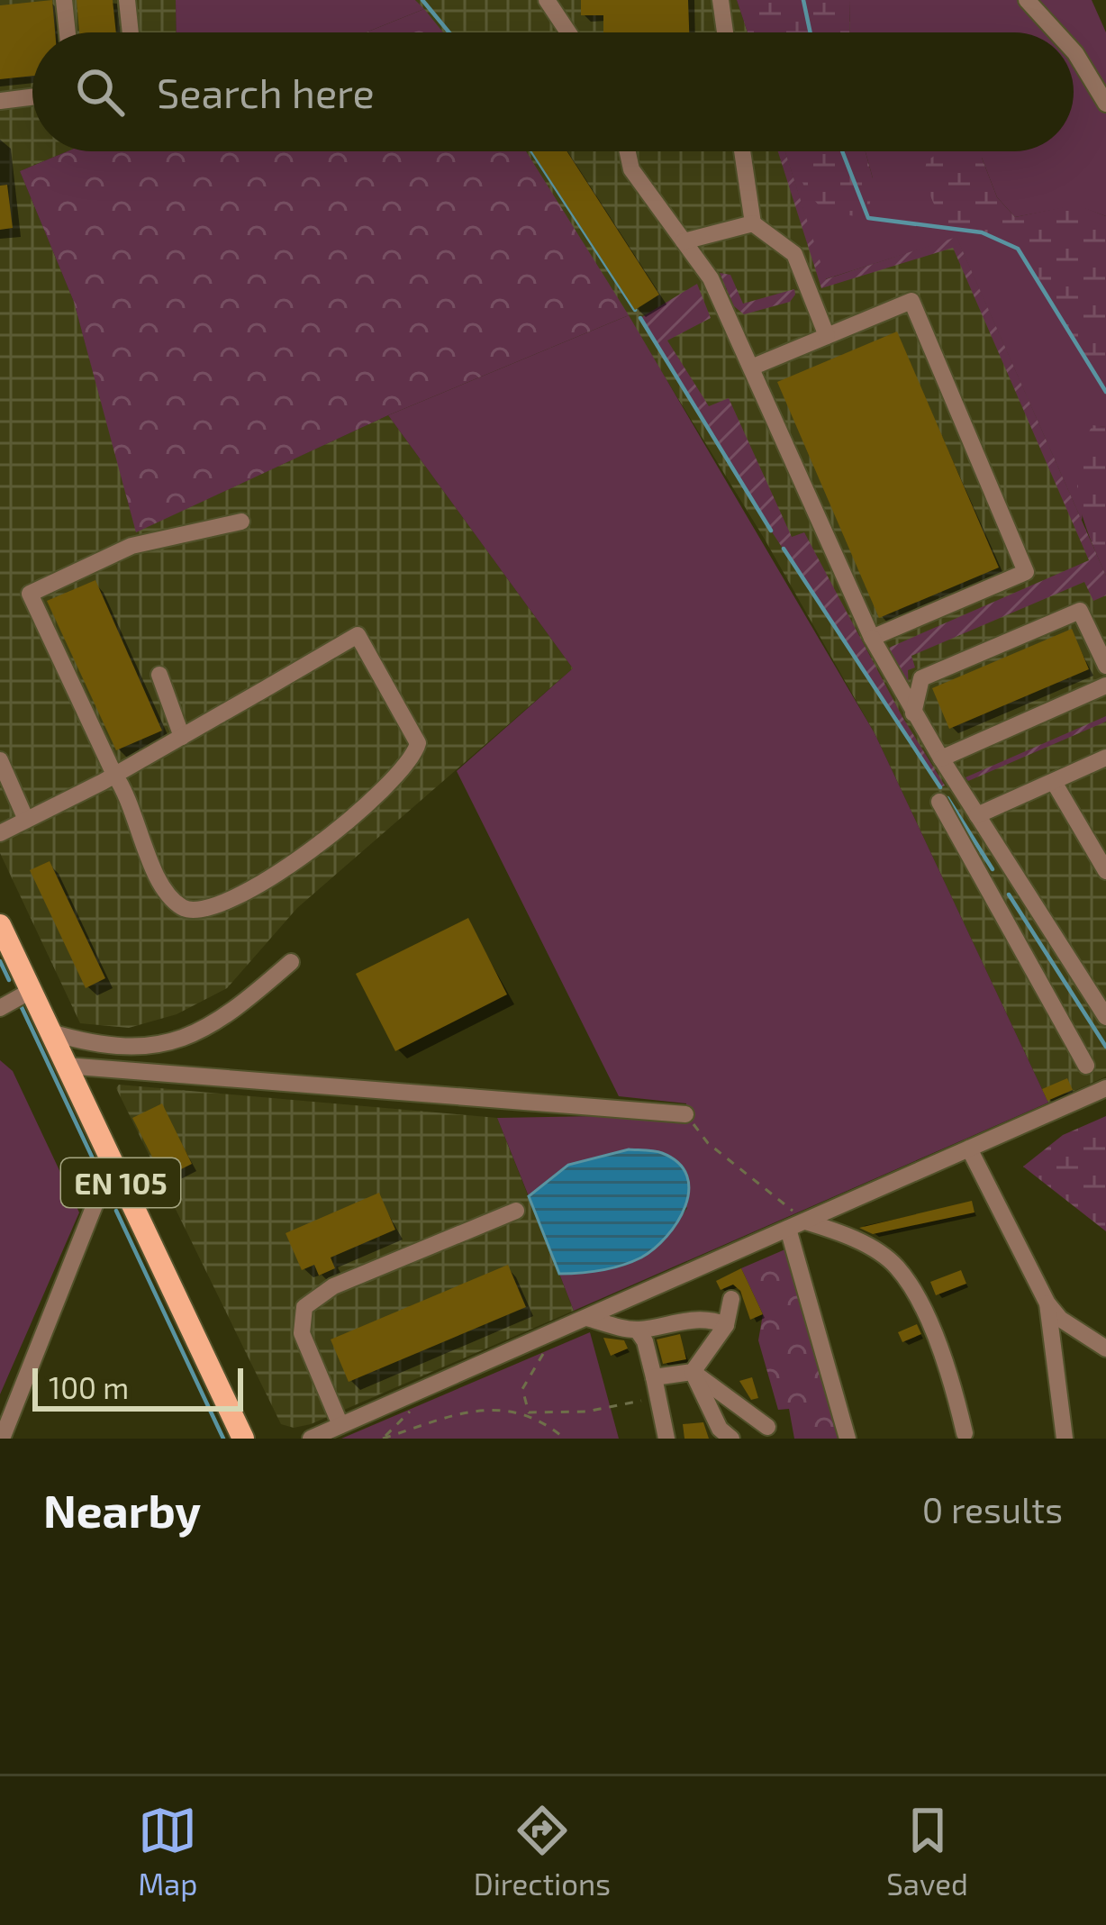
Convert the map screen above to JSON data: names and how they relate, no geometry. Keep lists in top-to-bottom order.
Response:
{
  "streets": {
    "main road": ["EN 105"]
  },
  "scale_bar": "100 m",
  "page": {
    "search": "Search here",
    "scale": "100 m",
    "heading": ["Nearby", "0 results"],
    "nav": ["Map", "Directions", "Saved"]
  }
}
